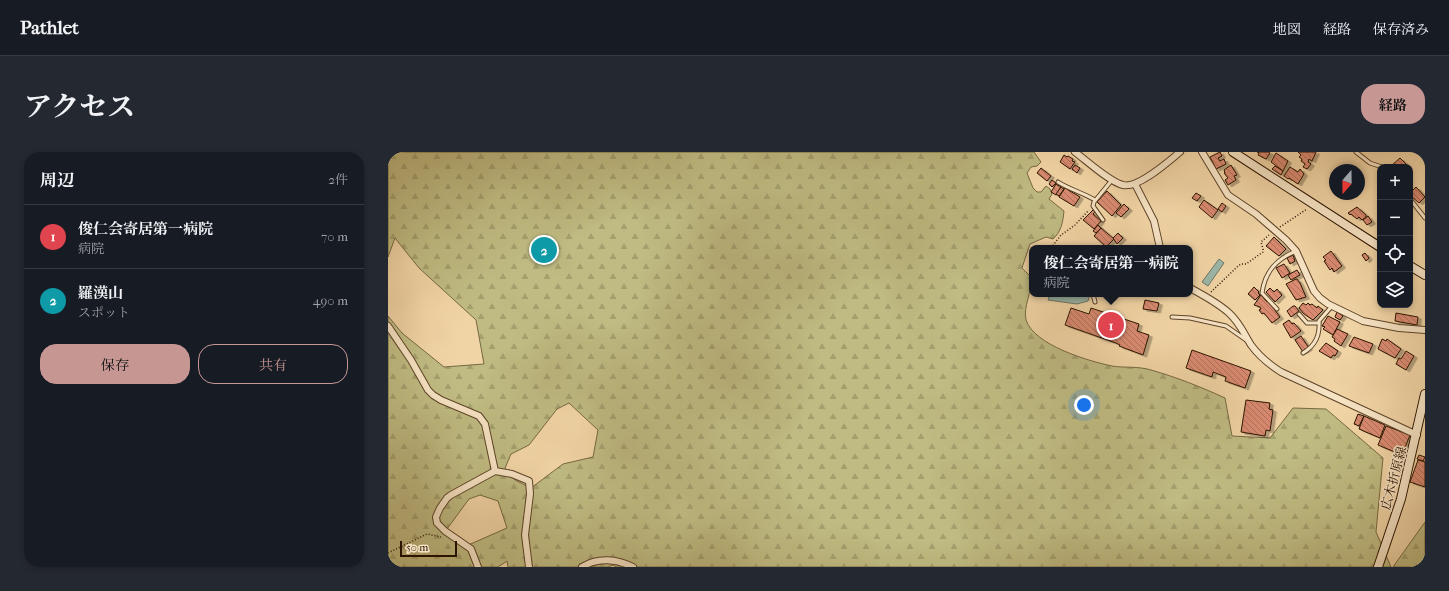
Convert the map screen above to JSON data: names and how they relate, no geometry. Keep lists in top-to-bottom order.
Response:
{
  "streets": {
    "main road": ["広木折原線"]
  },
  "scale_bar": "50 m",
  "north": "bottom",
  "page": {
    "header": "Pathlet",
    "nav": ["地図", "経路", "保存済み"],
    "title": "アクセス",
    "buttons": [
      "経路",
      ["保存", "共有"]
    ],
    "heading": ["周辺", "2件"],
    "map_buttons": ["+", "−"],
    "list": [
      {
        "mark": "1",
        "name": "俊仁会寄居第一病院",
        "note": "病院",
        "value": "70 m"
      },
      {
        "mark": "2",
        "name": "羅漢山",
        "note": "スポット",
        "value": "490 m"
      }
    ],
    "pins": ["2", "1"],
    "popup": ["俊仁会寄居第一病院", "病院"],
    "scale": "50 m"
  }
}
